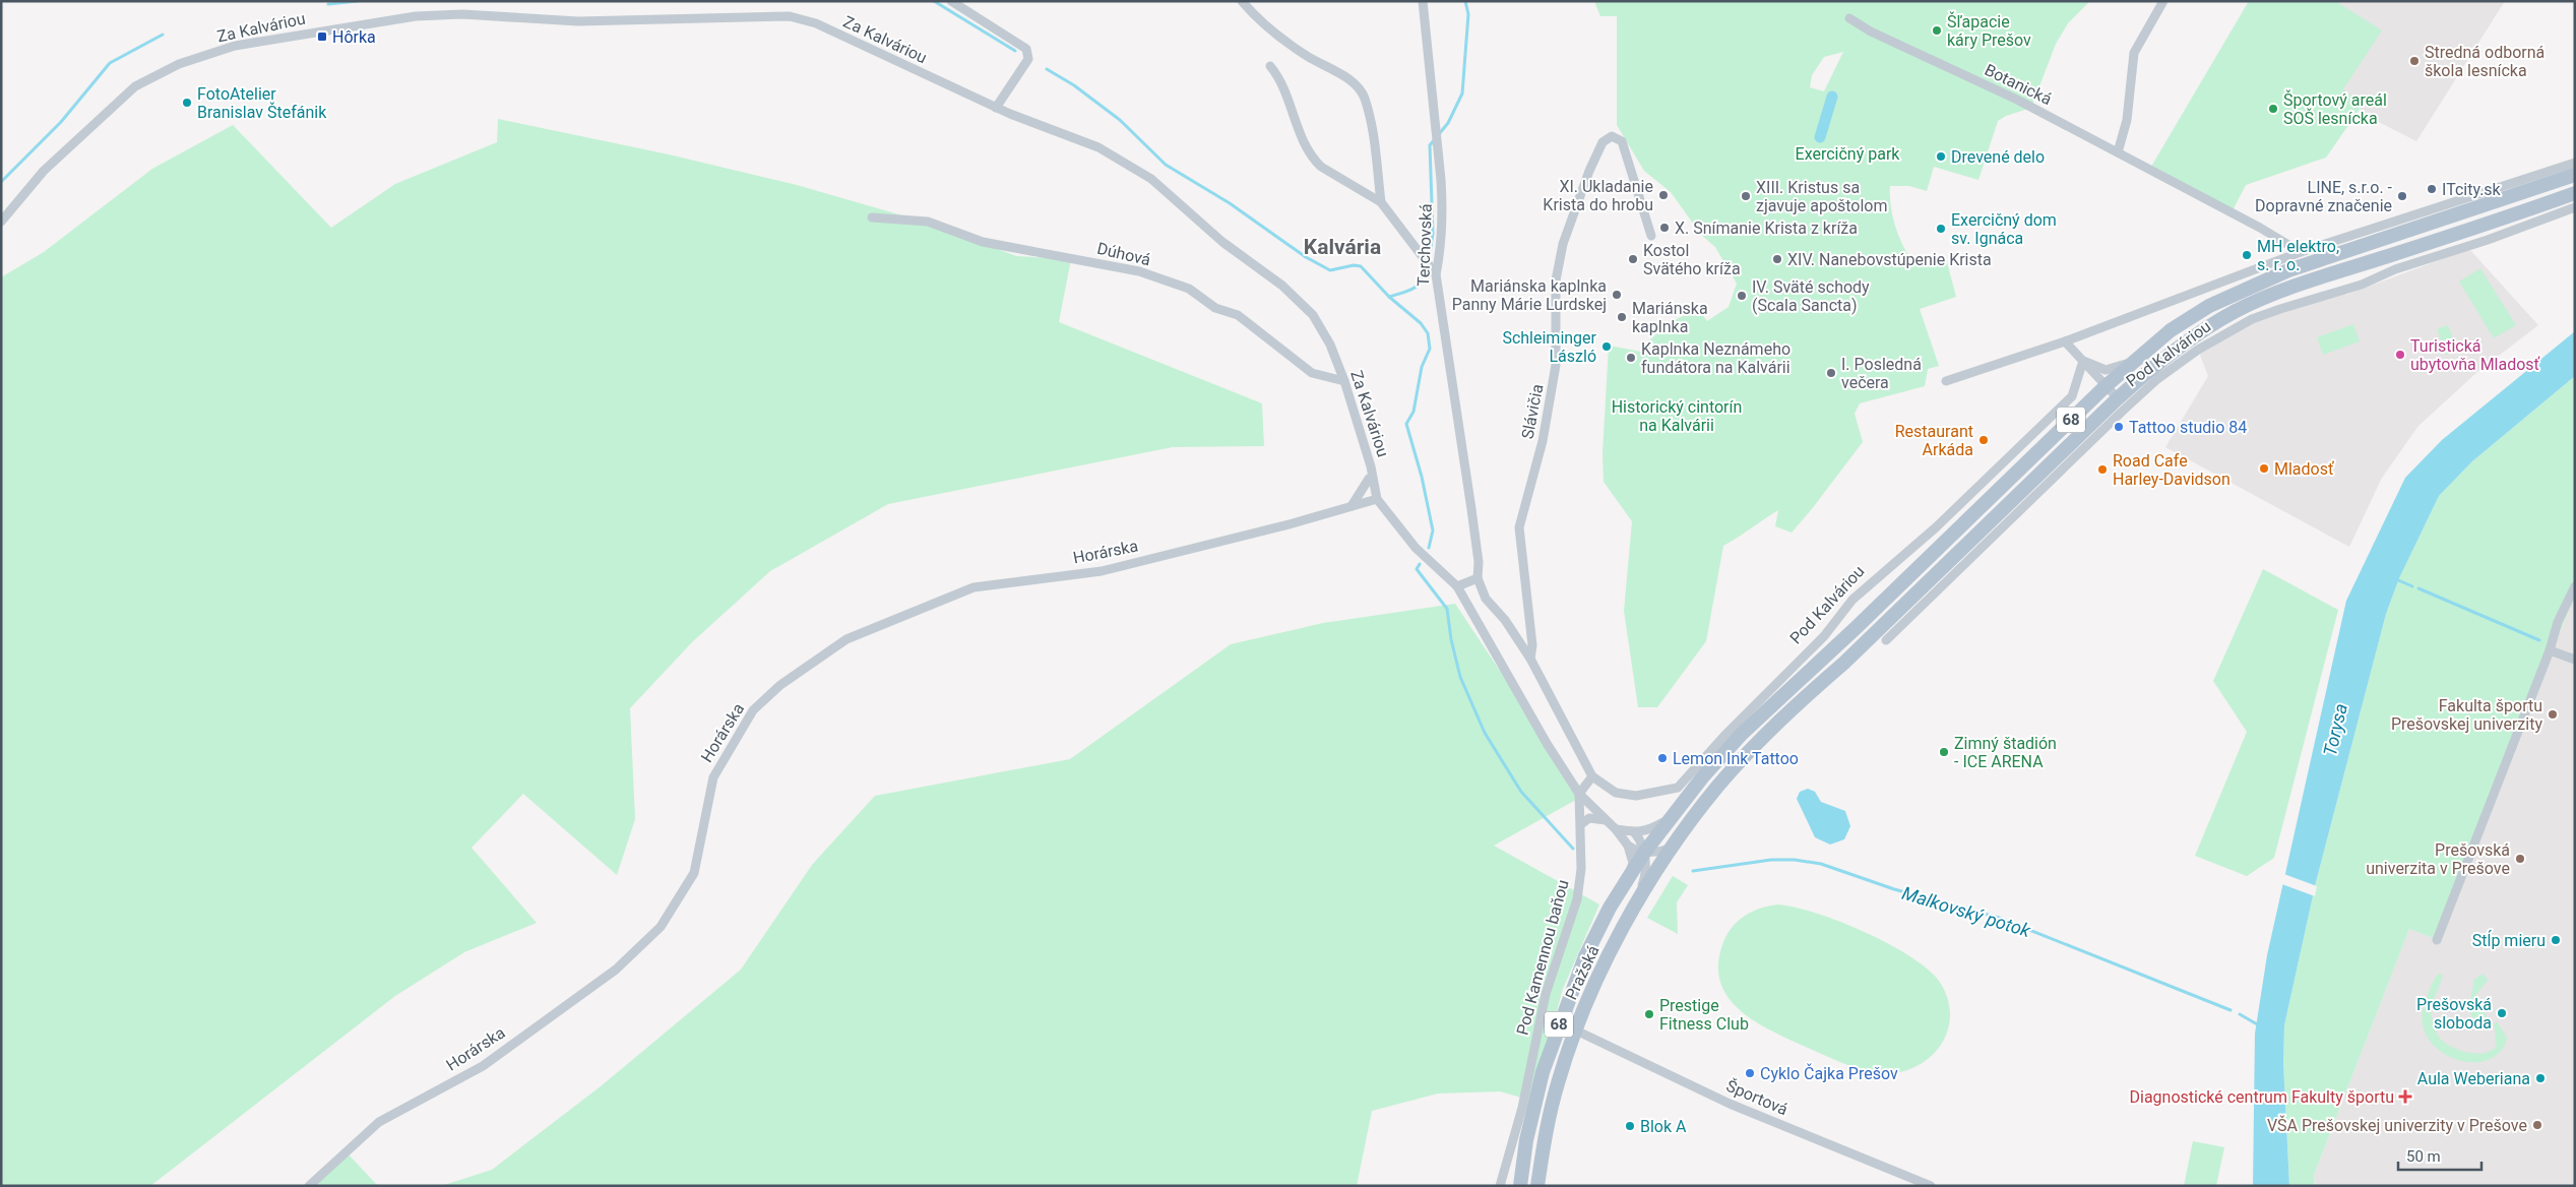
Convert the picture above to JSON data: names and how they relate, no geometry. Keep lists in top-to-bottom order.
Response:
{
  "streets": {
    "main road": ["Pod Kalváriou", "68", "Pražská"],
    "street": [
      "Za Kalváriou",
      "Botanická",
      "Terchovská",
      "Dúhová",
      "Slávičia",
      "Horárska",
      "Pod Kamennou baňou",
      "Športová"
    ]
  },
  "crossings": [
    ["Za Kalváriou", "Dúhová"],
    ["Za Kalváriou", "Horárska"],
    ["Za Kalváriou", "Pod Kamennou baňou"],
    ["Terchovská", "Slávičia"],
    ["Pod Kalváriou", "Slávičia"],
    ["Pod Kalváriou", "Pražská"],
    ["Pražská", "Športová"]
  ],
  "districts": ["Kalvária"],
  "water": ["Torysa", "Malkovský potok"],
  "parks": ["Exercičný park", "Historický cintorín na Kalvárii"],
  "places": {
    "other": [
      "Šľapacie káry Prešov",
      "Stredná odborná škola lesnícka",
      "FotoAtelier Branislav Štefánik",
      "Športový areál SOŠ lesnícka",
      "Drevené delo",
      "ITcity.sk",
      "XI. Ukladanie Krista do hrobu",
      "XIII. Kristus sa zjavuje apoštolom",
      "LINE, s.r.o. - Dopravné značenie",
      "X. Snímanie Krista z kríža",
      "Exercičný dom sv. Ignáca",
      "MH elektro, s. r. o.",
      "Kostol Svätého kríža",
      "XIV. Nanebovstúpenie Krista",
      "Mariánska kaplnka Panny Márie Lurdskej",
      "IV. Sväté schody (Scala Sancta)",
      "Mariánska kaplnka",
      "Schleiminger László",
      "Turistická ubytovňa Mladosť",
      "Kaplnka Neznámeho fundátora na Kalvárii",
      "I. Posledná večera",
      "Tattoo studio 84",
      "Restaurant Arkáda",
      "Mladosť",
      "Road Cafe Harley-Davidson",
      "Fakulta športu Prešovskej univerzity",
      "Zimný štadión - ICE ARENA",
      "Lemon Ink Tattoo",
      "Prešovská univerzita v Prešove",
      "Stĺp mieru",
      "Prešovská sloboda",
      "Prestige Fitness Club",
      "Cyklo Čajka Prešov",
      "Aula Weberiana",
      "VŠA Prešovskej univerzity v Prešove",
      "Blok A"
    ],
    "transit": ["Hôrka"],
    "health": ["Diagnostické centrum Fakulty športu"]
  },
  "scale_bar": "50 m"
}
